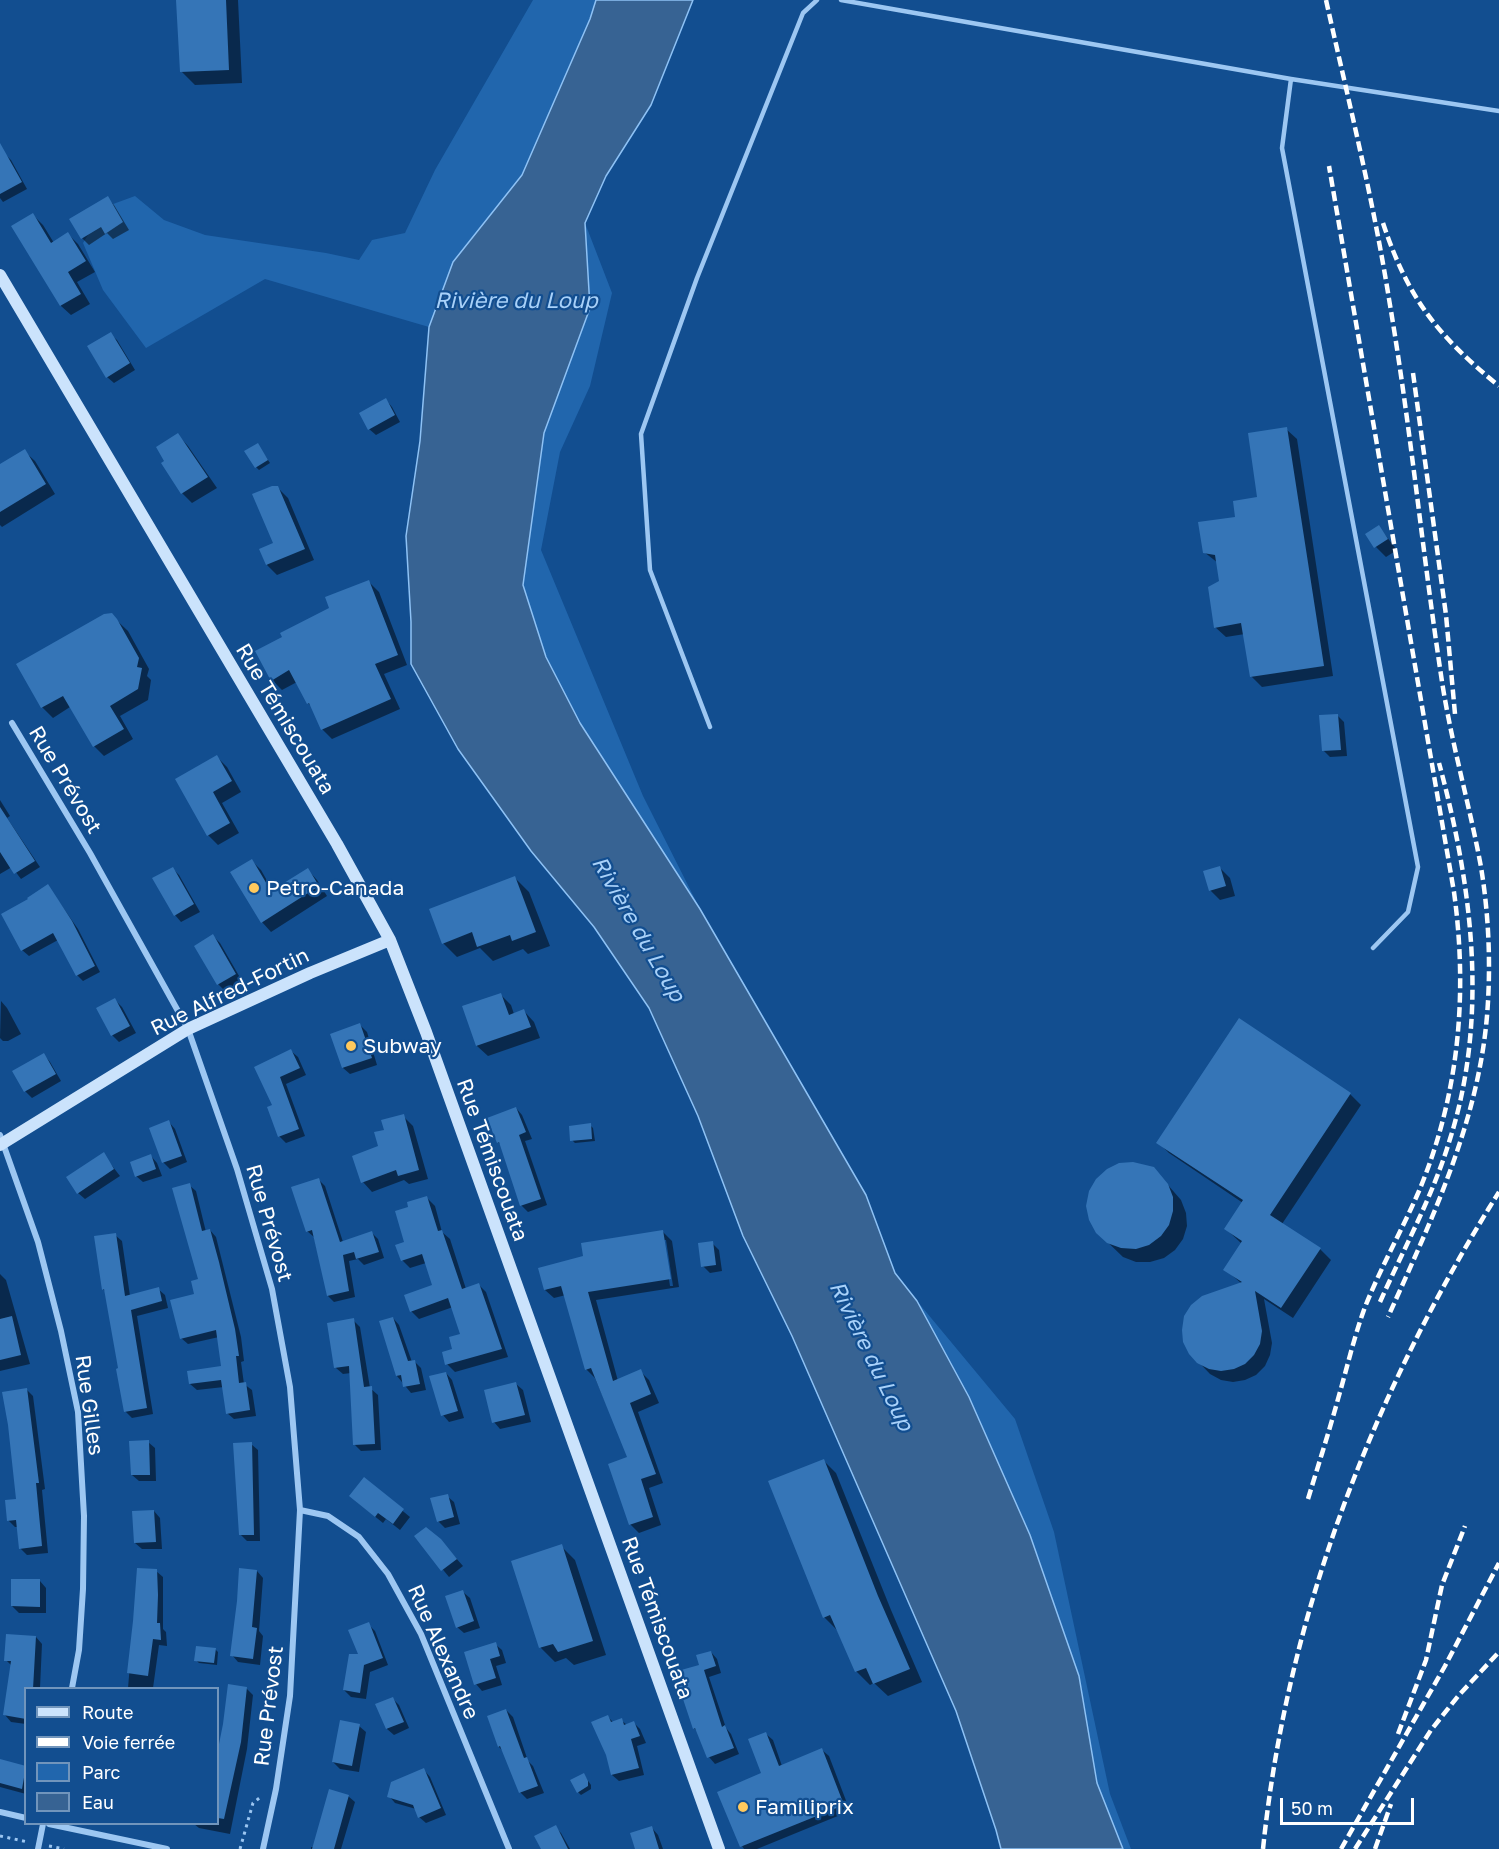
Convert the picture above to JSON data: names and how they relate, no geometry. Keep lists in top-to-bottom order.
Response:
{
  "streets": {
    "main road": ["Rue Témiscouata", "Rue Alfred-Fortin"],
    "street": ["Rue Prévost", "Rue Gilles", "Rue Alexandre"]
  },
  "crossings": [
    ["Rue Témiscouata", "Rue Alfred-Fortin"],
    ["Rue Prévost", "Rue Alfred-Fortin"],
    ["Rue Prévost", "Rue Alexandre"],
    ["Rue Alfred-Fortin", "Rue Gilles"]
  ],
  "water": ["Rivière du Loup"],
  "places": ["Petro-Canada", "Subway", "Familiprix"],
  "legend": [
    "Route",
    "Voie ferrée",
    "Parc",
    "Eau"
  ],
  "scale_bar": "50 m"
}
